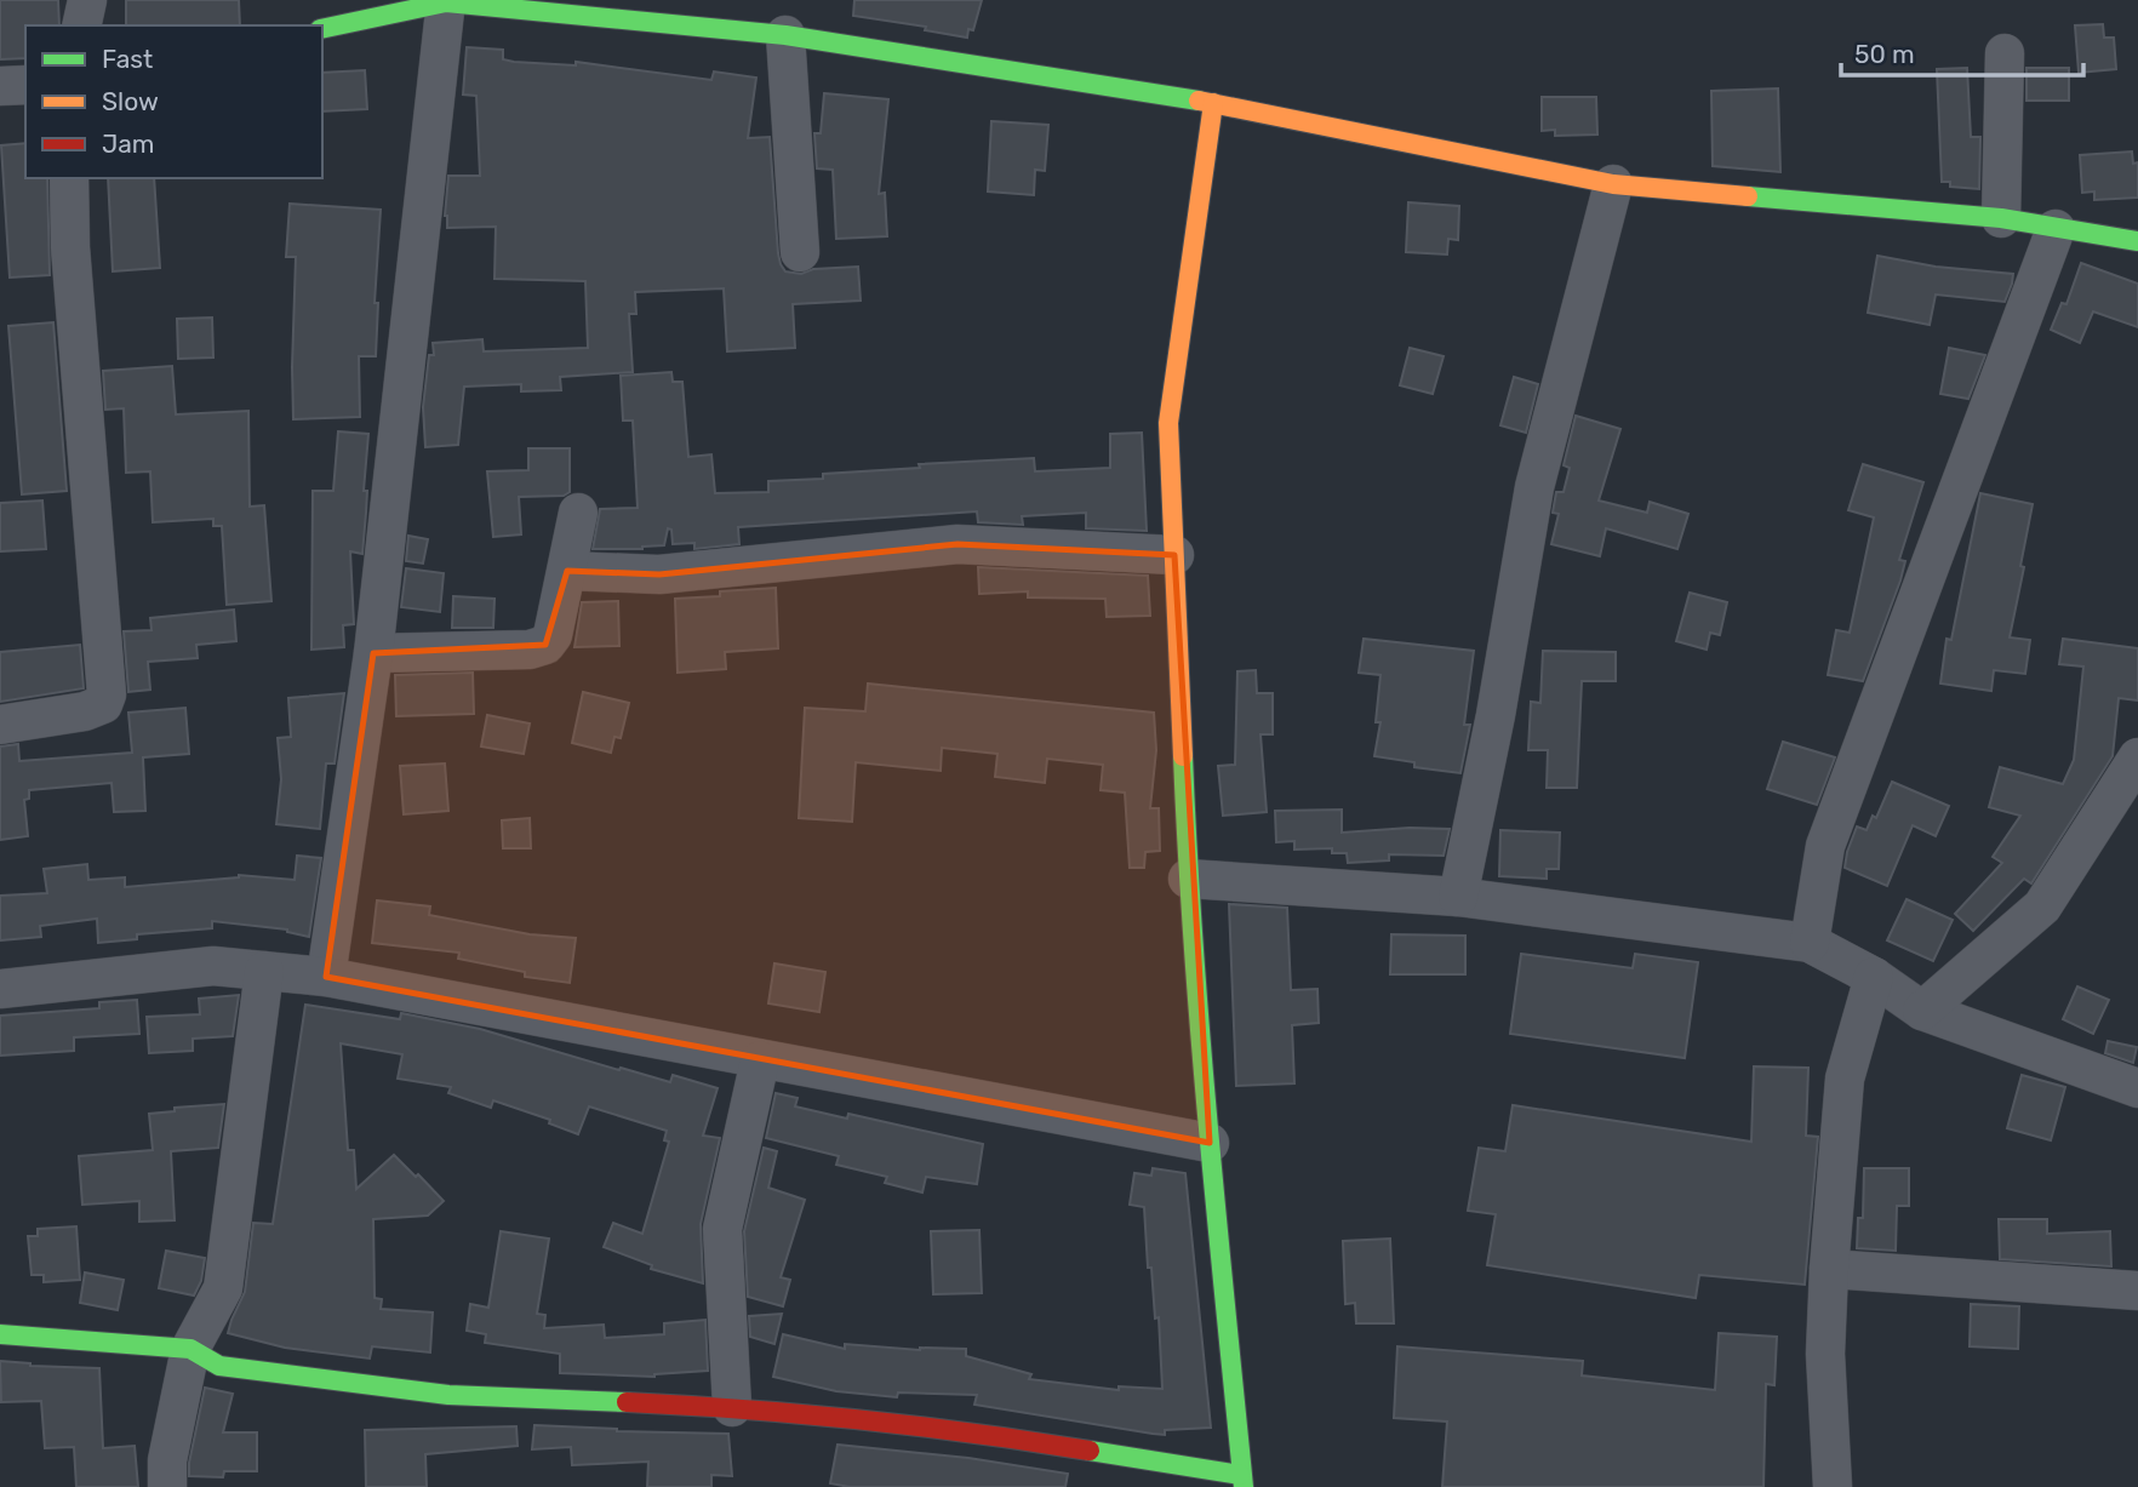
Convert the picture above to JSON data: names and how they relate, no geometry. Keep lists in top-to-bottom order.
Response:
{
  "legend": ["Fast", "Slow", "Jam"],
  "scale_bar": "50 m"
}
